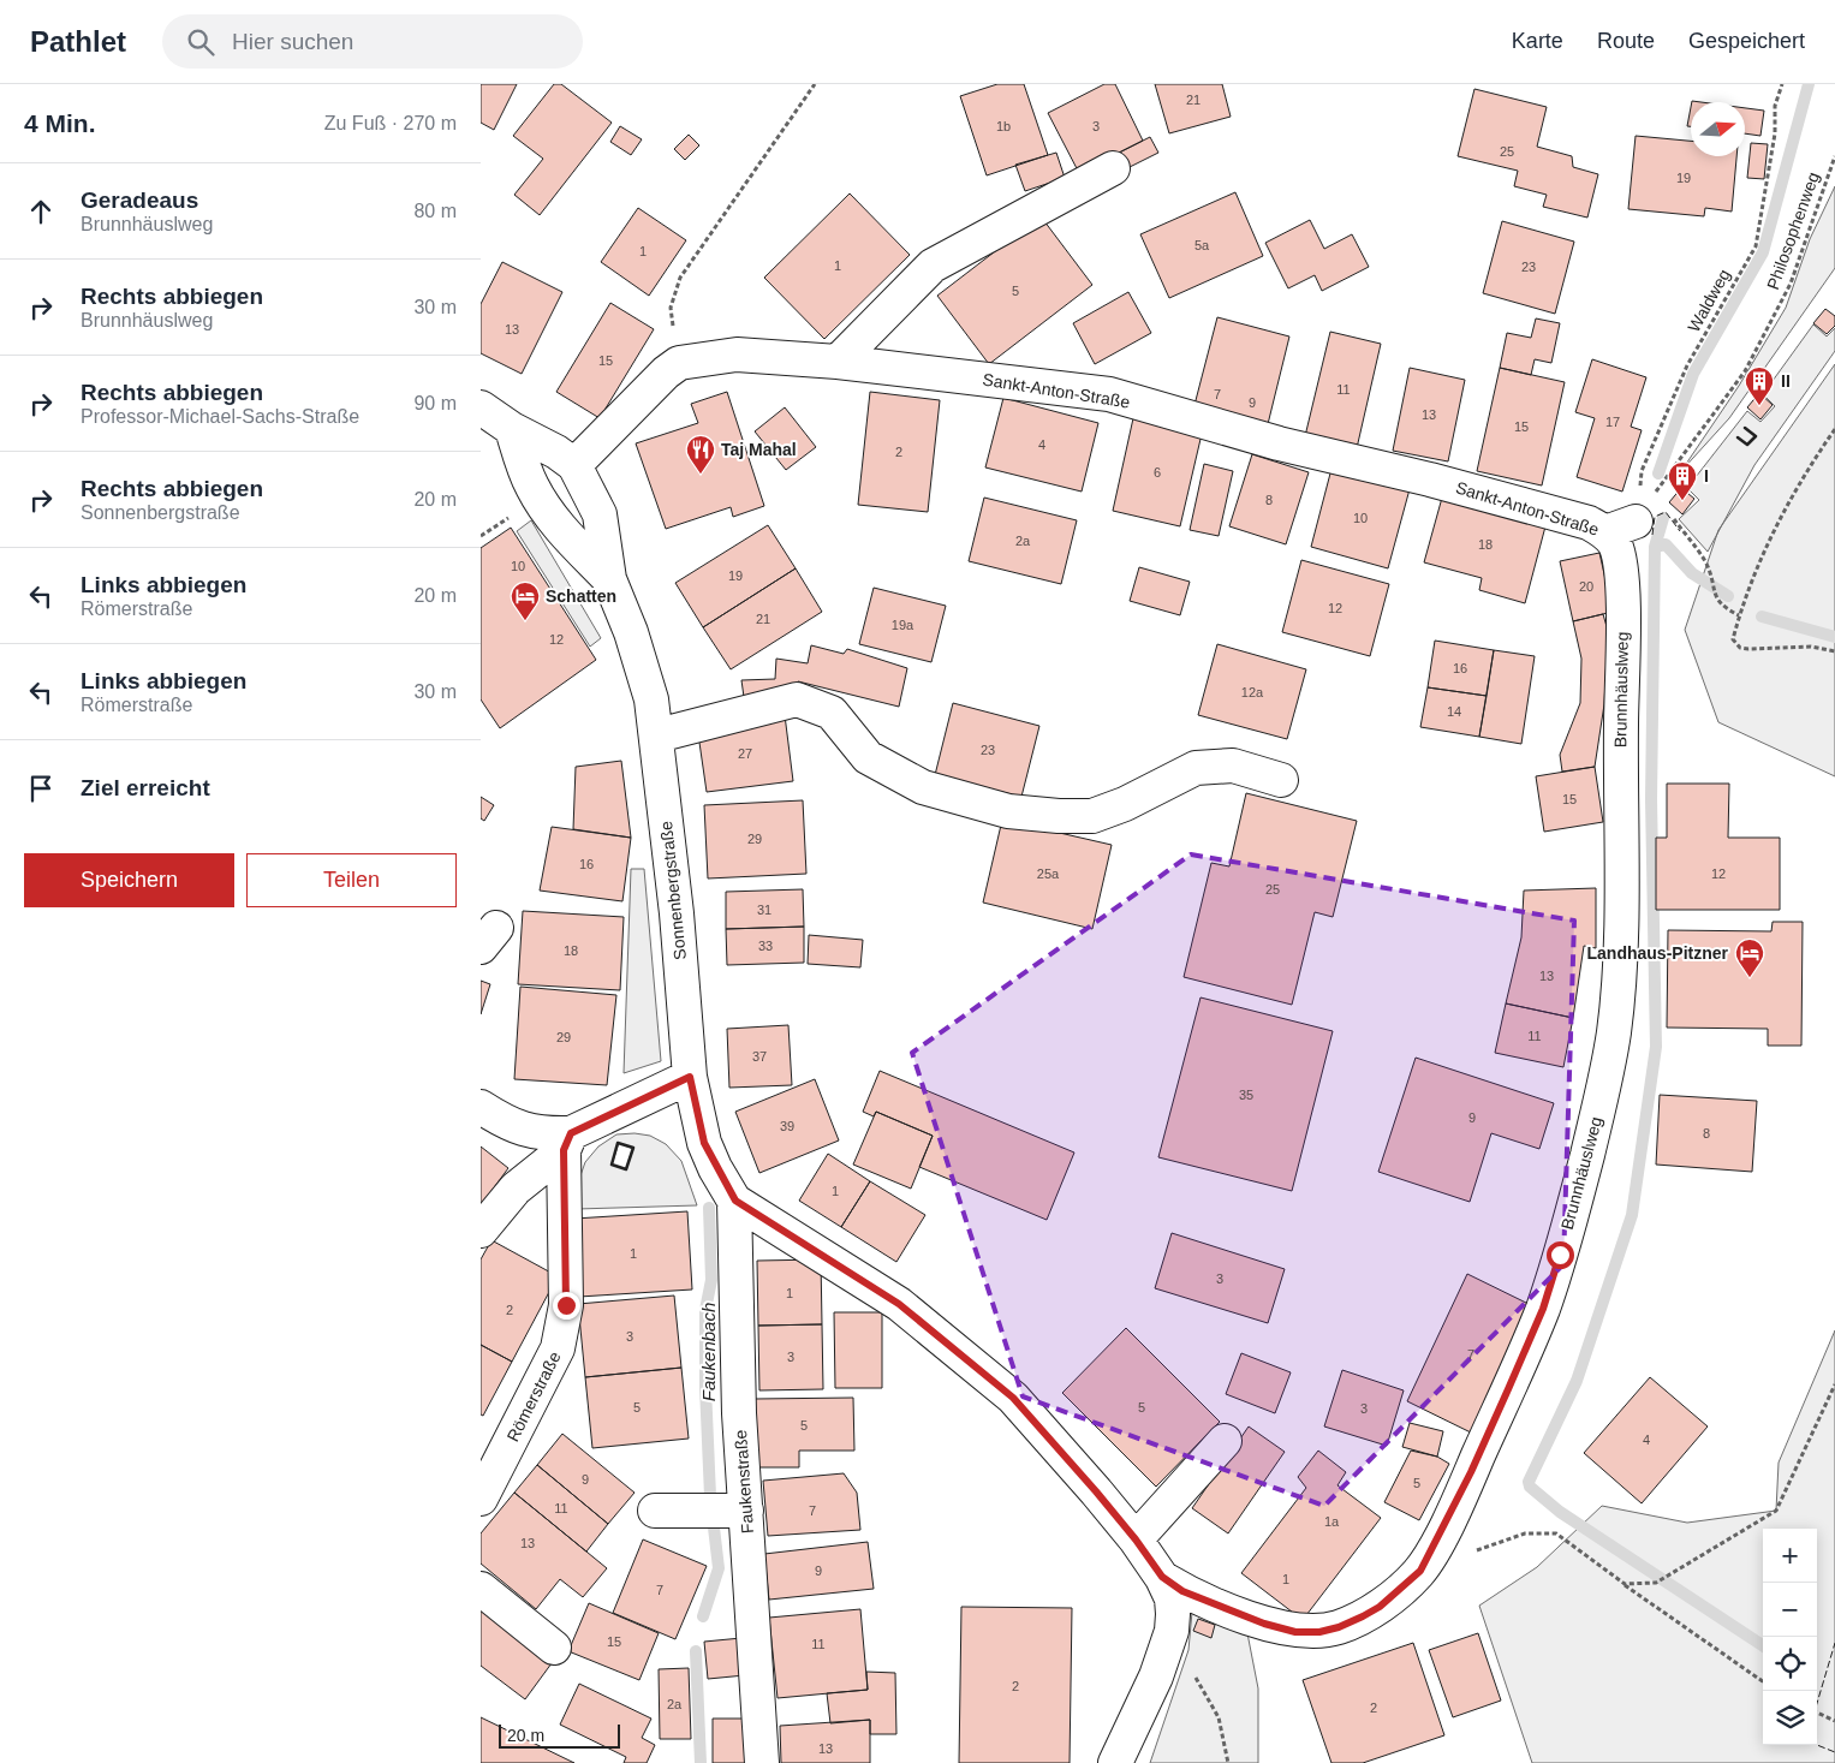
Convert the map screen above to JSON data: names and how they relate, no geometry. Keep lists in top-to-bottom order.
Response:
{
  "streets": {
    "street": [
      "Sankt-Anton-Straße",
      "Brunnhäuslweg",
      "Sonnenbergstraße",
      "Römerstraße",
      "Faukenstraße"
    ],
    "path": ["Philosophenweg", "Waldweg"]
  },
  "crossings": [
    ["Philosophenweg", "Waldweg"],
    ["Philosophenweg", "Sankt-Anton-Straße"],
    ["Philosophenweg", "Brunnhäuslweg"],
    ["Waldweg", "Sankt-Anton-Straße"],
    ["Waldweg", "Brunnhäuslweg"],
    ["Sankt-Anton-Straße", "Brunnhäuslweg"],
    ["Sonnenbergstraße", "Faukenstraße"]
  ],
  "water": ["Faukenbach"],
  "places": {
    "building": ["II", "I"],
    "restaurant": ["Taj Mahal"],
    "hotel": ["Schatten", "Landhaus-Pitzner"]
  },
  "house_numbers": [
    "21",
    "1b",
    "3",
    "25",
    "19",
    "5a",
    "1",
    "1",
    "23",
    "5",
    "13",
    "15",
    "11",
    "7",
    "9",
    "13",
    "17",
    "15",
    "4",
    "2",
    "6",
    "8",
    "10",
    "2a",
    "18",
    "10",
    "19",
    "20",
    "12",
    "21",
    "19a",
    "12",
    "16",
    "12a",
    "14",
    "23",
    "27",
    "15",
    "29",
    "16",
    "25a",
    "12",
    "25",
    "31",
    "33",
    "18",
    "13",
    "11",
    "29",
    "37",
    "35",
    "9",
    "39",
    "8",
    "1",
    "1",
    "3",
    "1",
    "2",
    "3",
    "7",
    "3",
    "5",
    "5",
    "3",
    "5",
    "4",
    "9",
    "5",
    "11",
    "7",
    "1a",
    "13",
    "9",
    "1",
    "7",
    "15",
    "11",
    "2",
    "2a",
    "2",
    "13"
  ],
  "scale_bar": "20 m",
  "north": "right",
  "page": {
    "header": "Pathlet",
    "search": "Hier suchen",
    "nav": ["Karte", "Route", "Gespeichert"],
    "heading": ["4 Min.", "Zu Fuß · 270 m"],
    "list": [
      ["Geradeaus", "Brunnhäuslweg", "80 m"],
      ["Rechts abbiegen", "Brunnhäuslweg", "30 m"],
      ["Rechts abbiegen", "Professor-Michael-Sachs-Straße", "90 m"],
      ["Rechts abbiegen", "Sonnenbergstraße", "20 m"],
      ["Links abbiegen", "Römerstraße", "20 m"],
      ["Links abbiegen", "Römerstraße", "30 m"],
      "Ziel erreicht"
    ],
    "buttons": ["Speichern", "Teilen"],
    "map_buttons": ["+", "−"],
    "scale": "20 m"
  }
}
